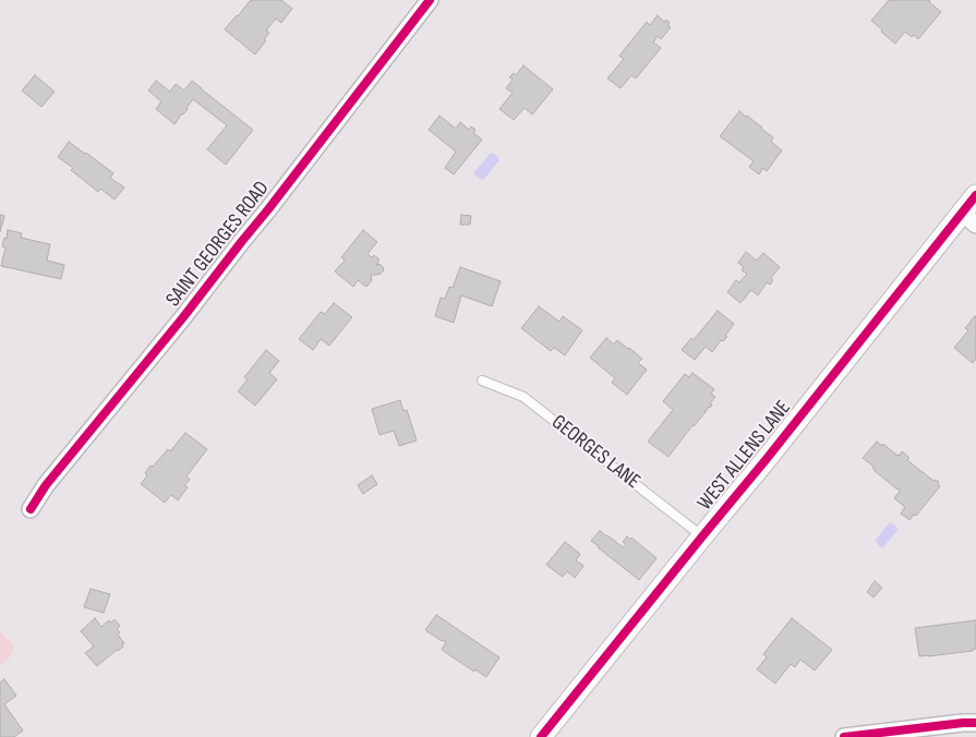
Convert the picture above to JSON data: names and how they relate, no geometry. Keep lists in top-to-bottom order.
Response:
{
  "streets": {
    "street": ["SAINT GEORGES ROAD", "WEST ALLENS LANE"],
    "lane": ["GEORGES LANE"]
  },
  "crossings": [
    ["GEORGES LANE", "WEST ALLENS LANE"]
  ]
}
